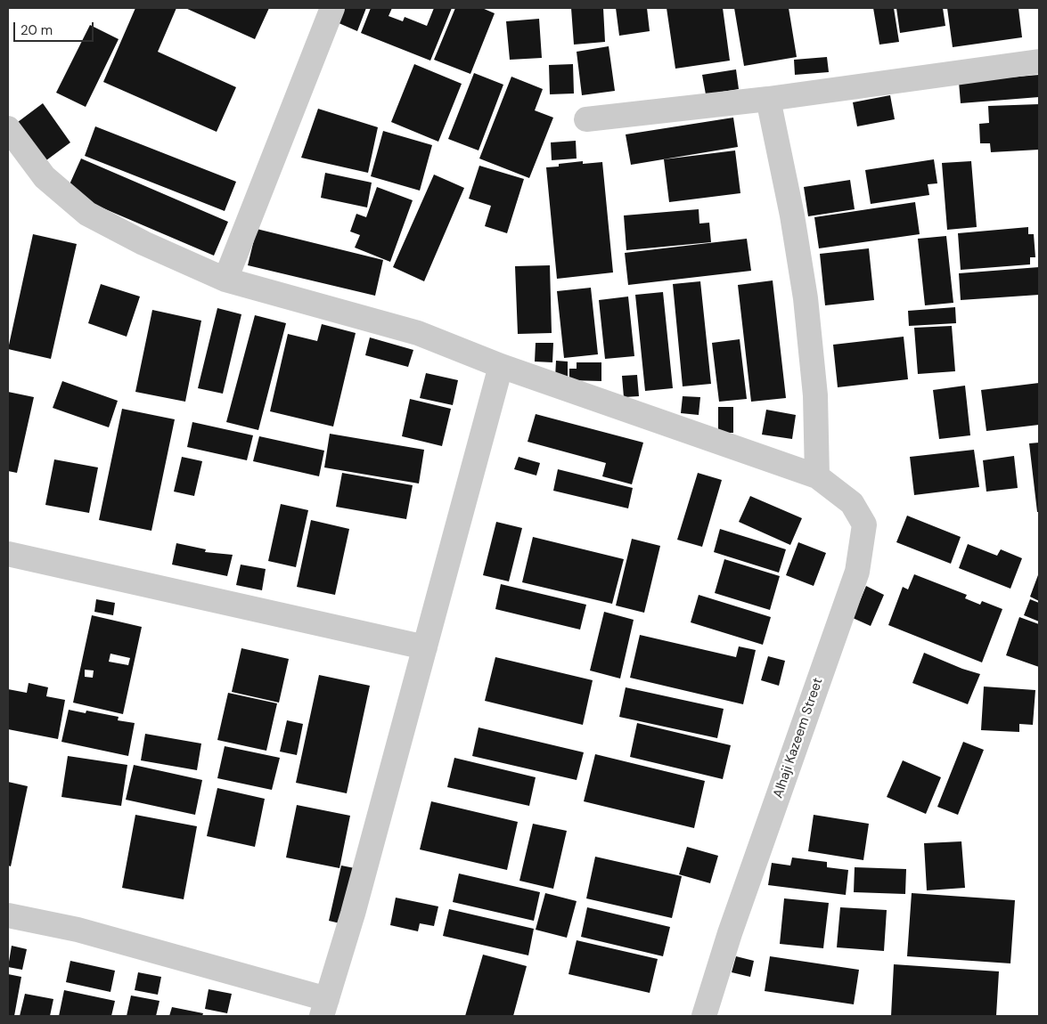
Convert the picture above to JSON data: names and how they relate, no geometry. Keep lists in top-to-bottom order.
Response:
{
  "streets": {
    "street": ["Alhaji Kazeem Street"]
  },
  "scale_bar": "20 m"
}
